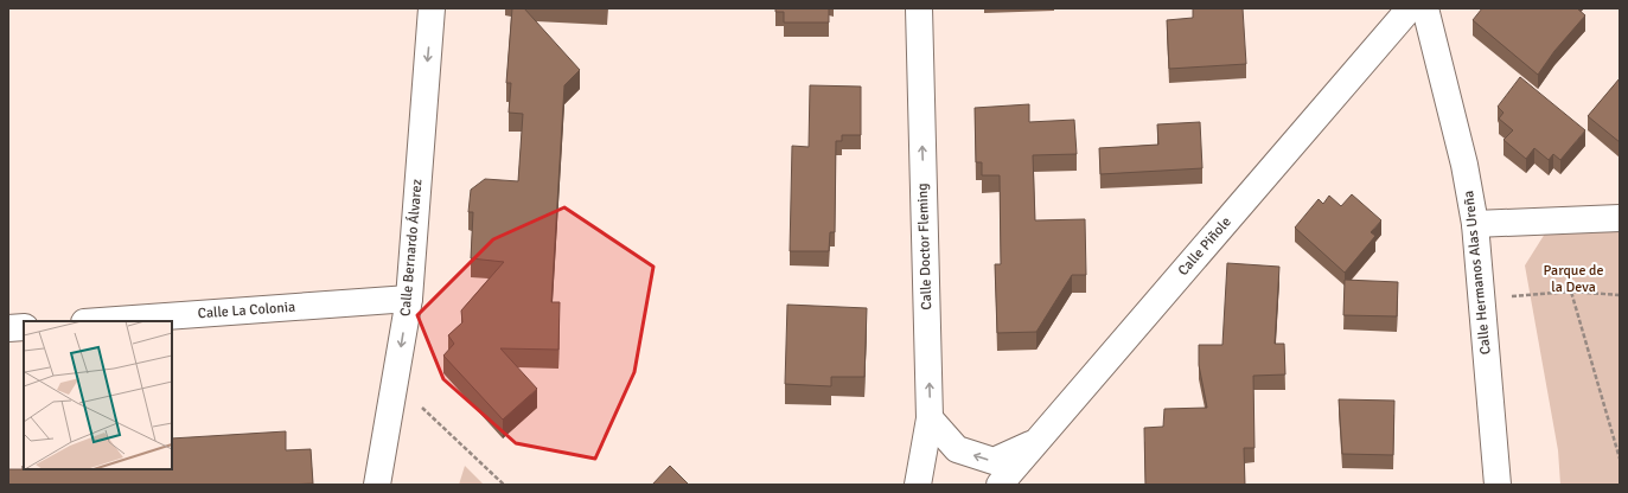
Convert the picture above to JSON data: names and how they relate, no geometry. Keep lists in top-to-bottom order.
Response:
{
  "streets": {
    "street": [
      "Calle Doctor Fleming",
      "Calle Piñole",
      "Calle Bernardo Álvarez",
      "Calle Hermanos Alas Ureña",
      "Calle La Colonia"
    ]
  },
  "crossings": [
    ["Calle Bernardo Álvarez", "Calle La Colonia"]
  ],
  "one_way": ["Calle Doctor Fleming", "Calle Bernardo Álvarez"],
  "parks": ["Parque de la Deva"]
}
